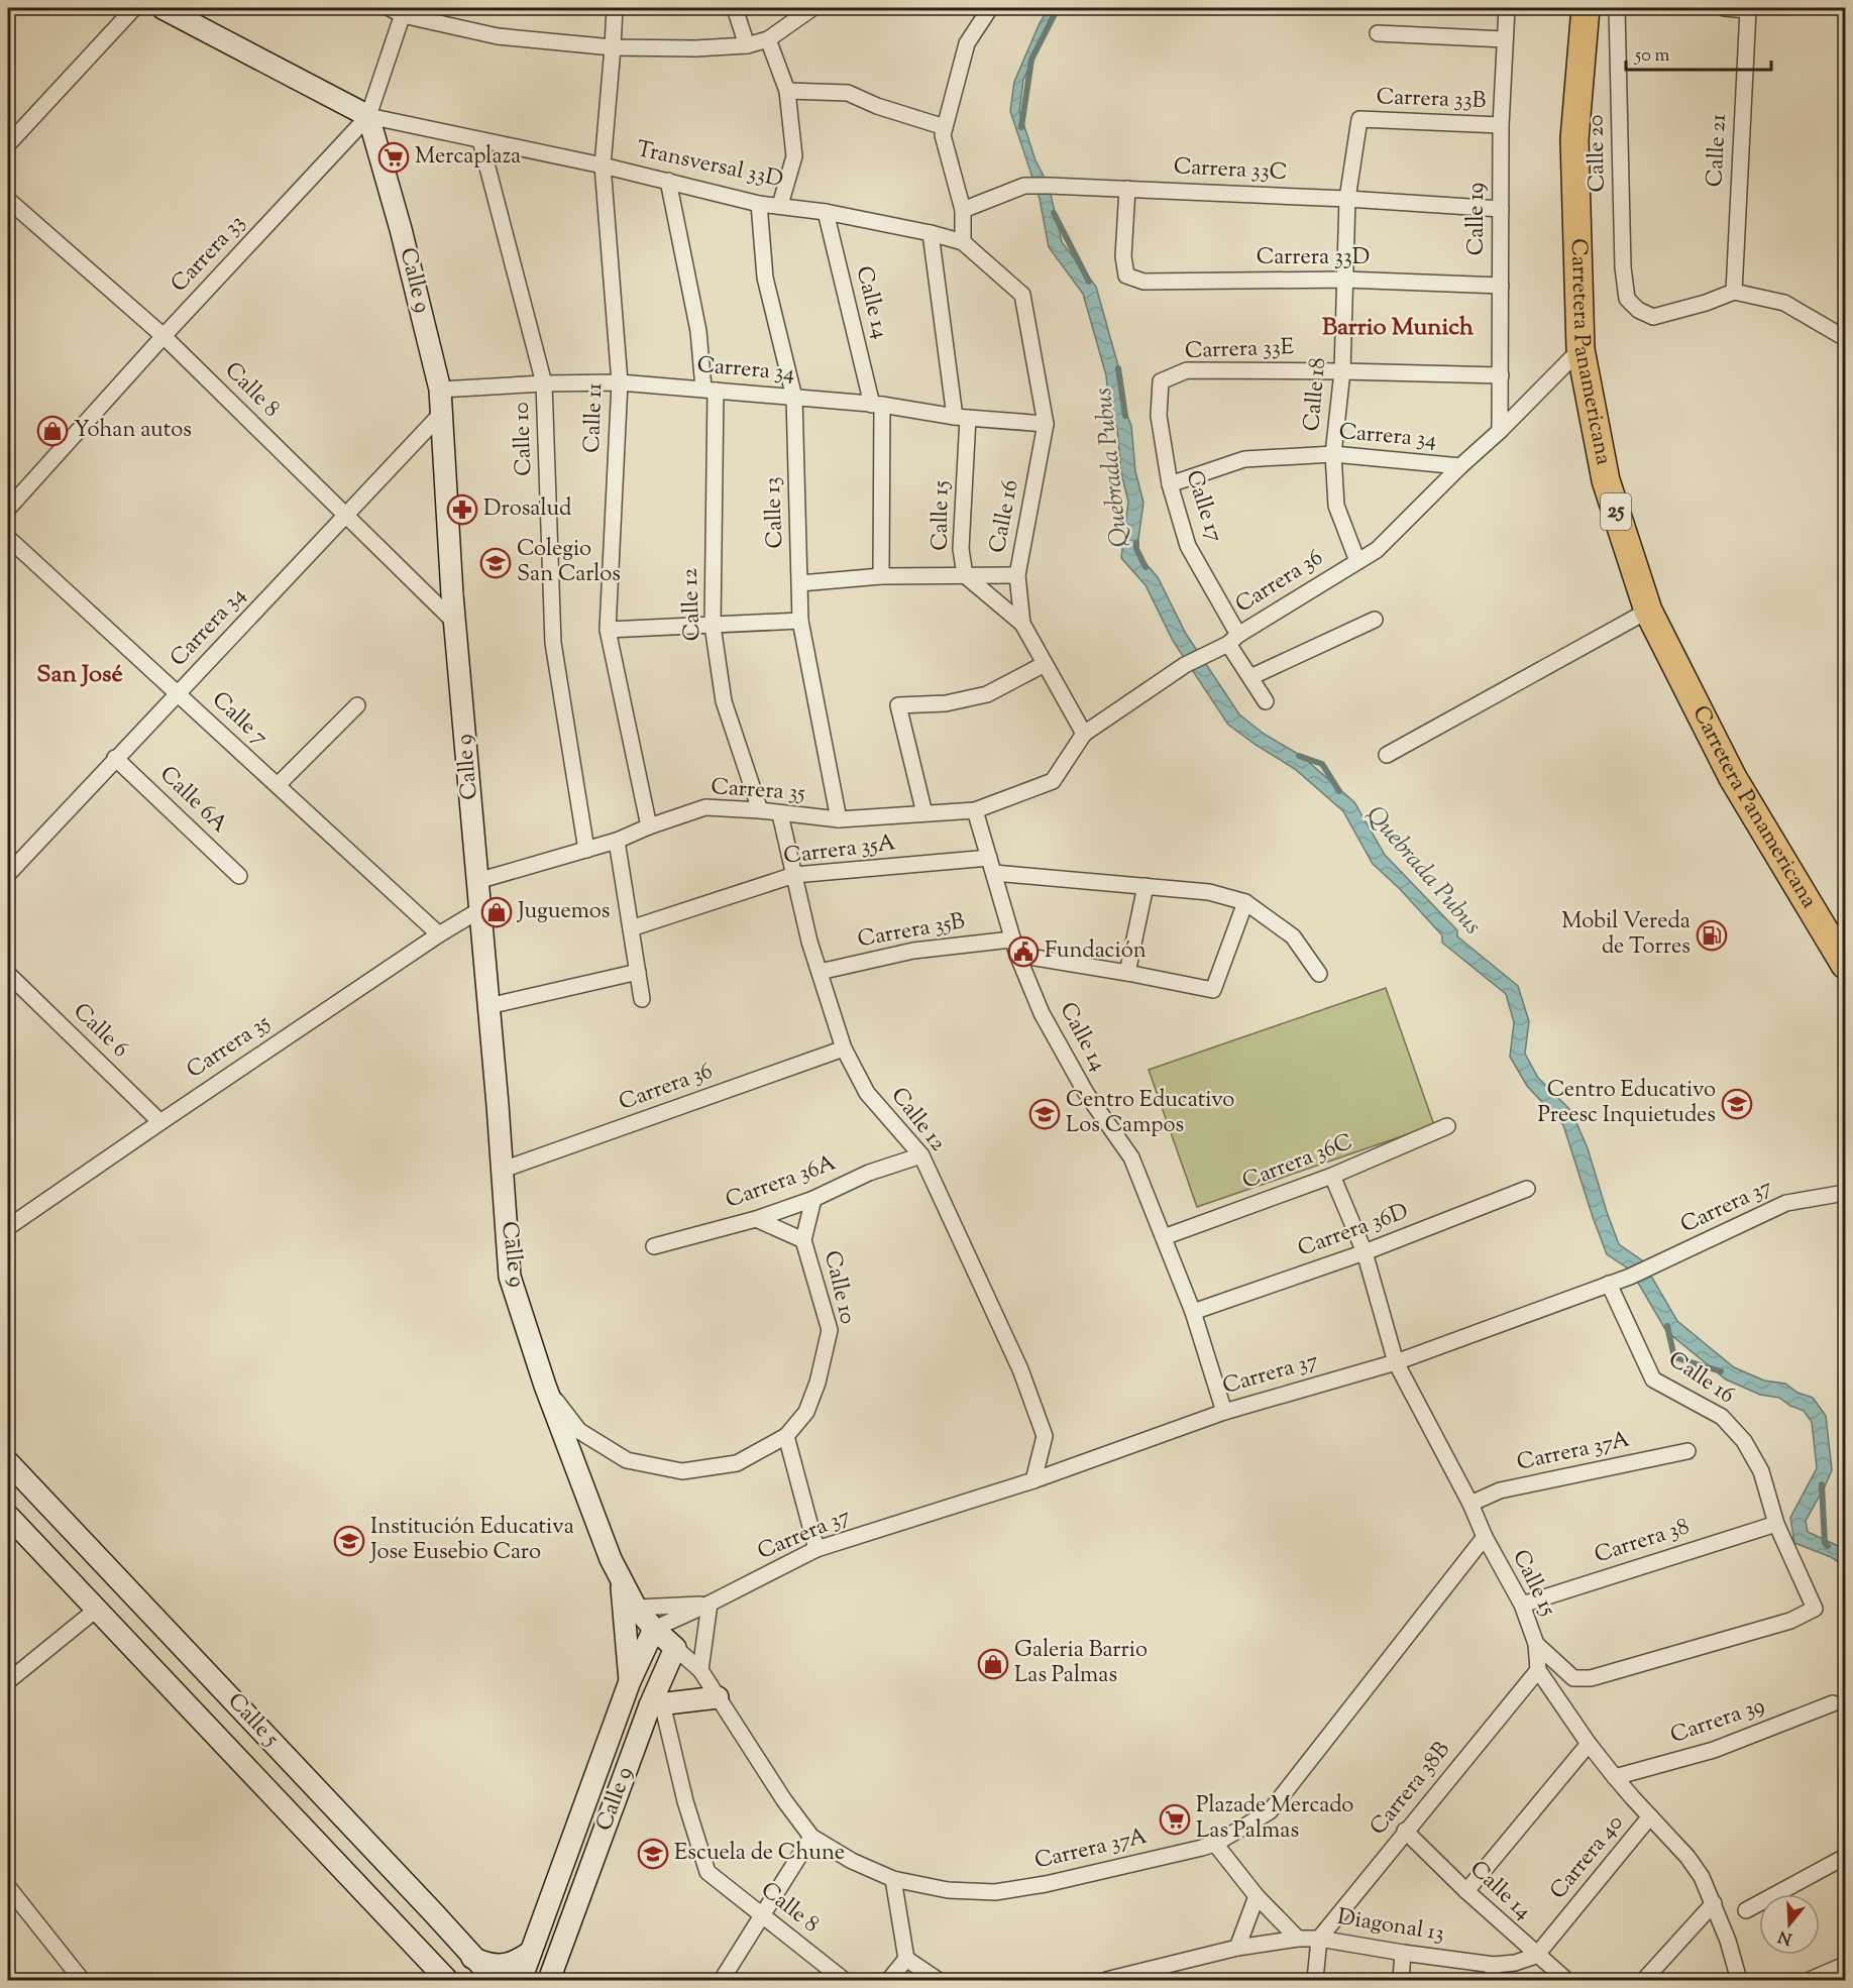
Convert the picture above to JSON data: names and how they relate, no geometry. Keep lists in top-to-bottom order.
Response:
{
  "streets": {
    "highway": ["Carretera Panamericana", "25"],
    "street": [
      "Carrera 33B",
      "Calle 21",
      "Calle 20",
      "Transversal 33D",
      "Carrera 33C",
      "Calle 19",
      "Carrera 33",
      "Carrera 33D",
      "Calle 9",
      "Calle 14",
      "Carrera 33E",
      "Carrera 34",
      "Calle 8",
      "Calle 18",
      "Calle 11",
      "Calle 10",
      "Calle 17",
      "Calle 13",
      "Calle 15",
      "Calle 16",
      "Carrera 36",
      "Calle 12",
      "Calle 7",
      "Carrera 35",
      "Calle 6A",
      "Carrera 35A",
      "Carrera 35B",
      "Calle 6",
      "Carrera 36C",
      "Carrera 36A",
      "Carrera 37",
      "Carrera 36D",
      "Carrera 37A",
      "Carrera 38",
      "Calle 5",
      "Carrera 39",
      "Carrera 38B",
      "Carrera 40",
      "Diagonal 13"
    ]
  },
  "crossings": [
    ["Carrera 33B", "Calle 19"],
    ["Carrera 33B", "Calle 18"],
    ["Calle 21", "Calle 20"],
    ["Transversal 33D", "Carrera 33"],
    ["Transversal 33D", "Calle 9"],
    ["Transversal 33D", "Calle 14"],
    ["Transversal 33D", "Calle 11"],
    ["Transversal 33D", "Calle 10"],
    ["Transversal 33D", "Calle 13"],
    ["Transversal 33D", "Calle 15"],
    ["Transversal 33D", "Calle 16"],
    ["Transversal 33D", "Calle 12"],
    ["Carrera 33C", "Calle 19"],
    ["Carrera 33C", "Carrera 33D"],
    ["Carrera 33C", "Calle 18"],
    ["Calle 19", "Carrera 33D"],
    ["Calle 19", "Carrera 33E"],
    ["Calle 19", "Carrera 36"],
    ["Carrera 33", "Calle 9"],
    ["Carrera 33", "Calle 8"],
    ["Carrera 33D", "Calle 18"],
    ["Calle 9", "Carrera 34"],
    ["Calle 9", "Calle 8"],
    ["Calle 9", "Carrera 36"],
    ["Calle 9", "Carrera 35"],
    ["Calle 9", "Carrera 37"],
    ["Calle 9", "Carrera 37A"],
    ["Calle 14", "Carrera 34"],
    ["Calle 14", "Carrera 36"],
    ["Calle 14", "Carrera 35"],
    ["Calle 14", "Carrera 35A"],
    ["Calle 14", "Carrera 35B"],
    ["Calle 14", "Carrera 36C"],
    ["Calle 14", "Carrera 37"],
    ["Calle 14", "Carrera 36D"],
    ["Calle 14", "Carrera 38B"],
    ["Calle 14", "Carrera 40"],
    ["Calle 14", "Diagonal 13"],
    ["Carrera 33E", "Calle 18"],
    ["Carrera 33E", "Calle 17"],
    ["Carretera Panamericana", "Carrera 36"],
    ["Carrera 34", "Calle 8"],
    ["Carrera 34", "Calle 18"],
    ["Carrera 34", "Calle 11"],
    ["Carrera 34", "Calle 10"],
    ["Carrera 34", "Calle 17"],
    ["Carrera 34", "Calle 13"],
    ["Carrera 34", "Calle 15"],
    ["Carrera 34", "Calle 16"],
    ["Carrera 34", "Carrera 36"],
    ["Carrera 34", "Calle 12"],
    ["Carrera 34", "Calle 7"],
    ["Carrera 34", "Calle 6A"],
    ["Calle 18", "Carrera 36"],
    ["Calle 11", "Carrera 35"],
    ["Calle 10", "Carrera 35"],
    ["Calle 10", "Carrera 36A"],
    ["Calle 17", "Carrera 36"],
    ["Calle 13", "Carrera 35"],
    ["Calle 15", "Calle 16"],
    ["Calle 15", "Carrera 36C"],
    ["Calle 15", "Carrera 37"],
    ["Calle 15", "Carrera 36D"],
    ["Calle 15", "Carrera 37A"],
    ["Calle 15", "Carrera 38"],
    ["Calle 15", "Carrera 38B"],
    ["Calle 16", "Carrera 36"],
    ["Calle 16", "Carrera 37"],
    ["Calle 16", "Carrera 38"],
    ["Carrera 36", "Calle 12"],
    ["Carrera 36", "Carrera 35"],
    ["Calle 12", "Carrera 35"],
    ["Calle 12", "Carrera 35A"],
    ["Calle 12", "Carrera 35B"],
    ["Calle 12", "Carrera 36A"],
    ["Calle 12", "Carrera 37"],
    ["Calle 7", "Carrera 35"],
    ["Carrera 35", "Calle 6"],
    ["Carrera 38B", "Diagonal 13"],
    ["Carrera 40", "Diagonal 13"]
  ],
  "districts": ["Barrio Munich", "San José"],
  "water": ["Quebrada Pubus"],
  "places": {
    "supermarket": ["Mercaplaza", "Plazade Mercado Las Palmas"],
    "shop": ["Yohan autos", "Juguemos", "Galeria Barrio Las Palmas"],
    "pharmacy": ["Drosalud"],
    "school or university": [
      "Colegio San Carlos",
      "Centro Educativo Preesc Inquietudes",
      "Centro Educativo Los Campos",
      "Institución Educativa Jose Eusebio Caro",
      "Escuela de Chune"
    ],
    "fuel station": ["Mobil Vereda de Torres"],
    "public building": ["Fundación"]
  },
  "scale_bar": "50 m",
  "north": "bottom"
}
